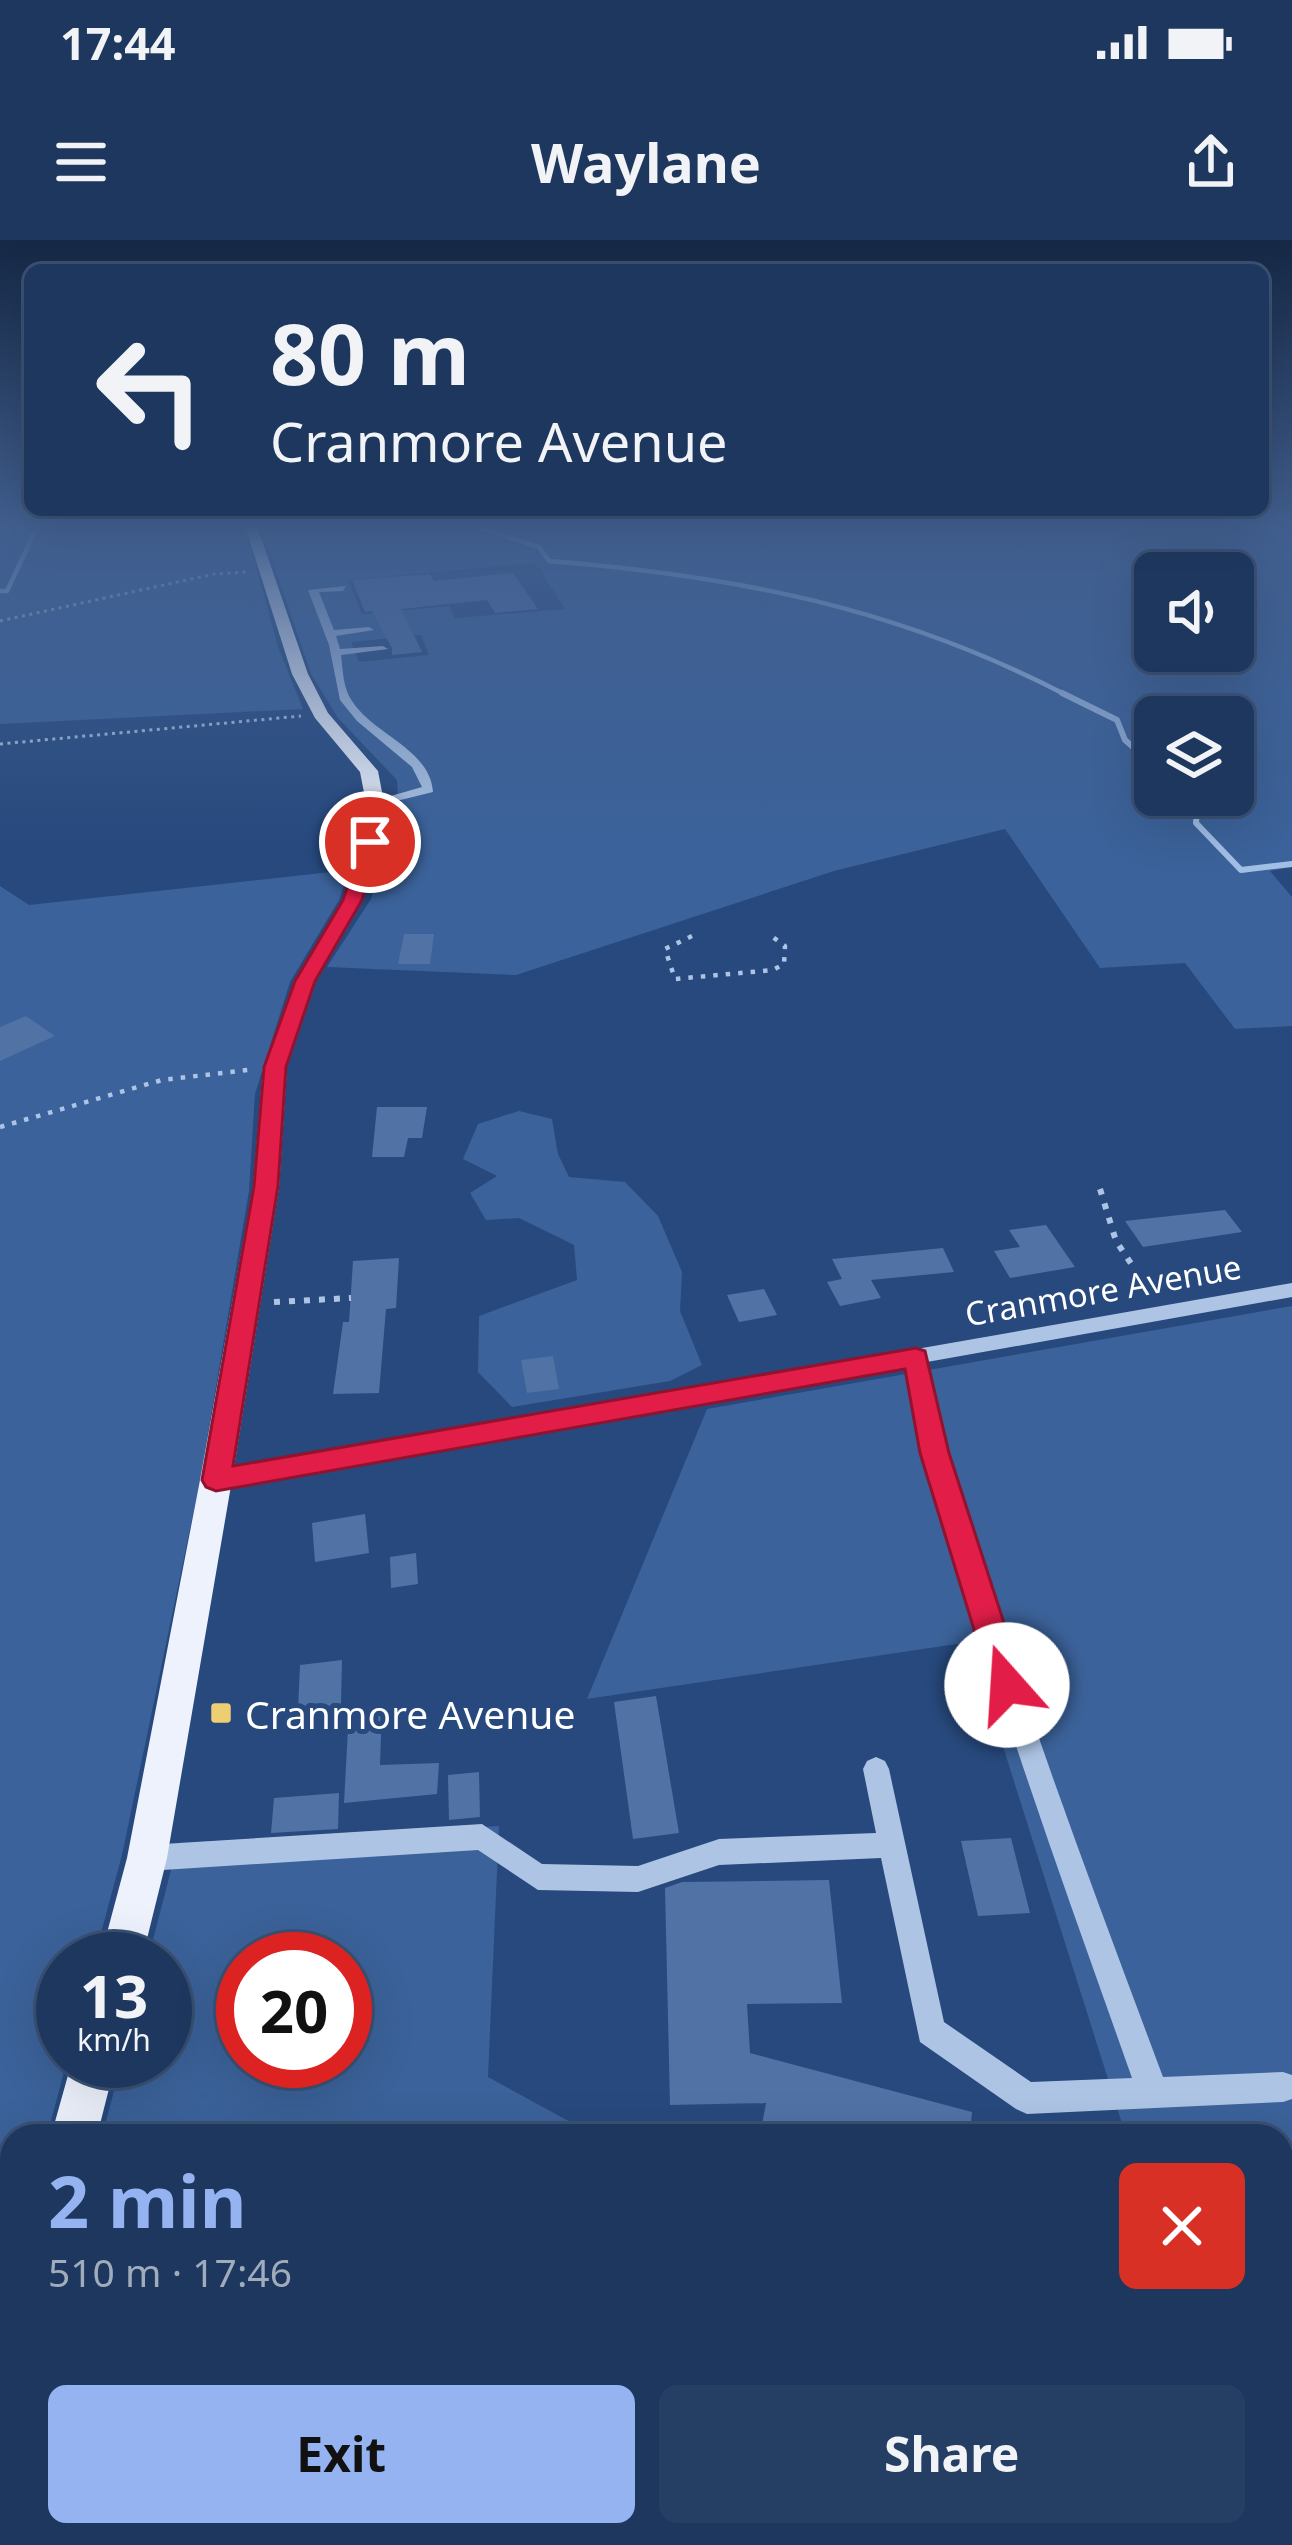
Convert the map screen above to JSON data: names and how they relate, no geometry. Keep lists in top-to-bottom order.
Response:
{
  "streets": {
    "street": ["Cranmore Avenue"]
  },
  "places": {
    "transit": ["Cranmore Avenue"]
  },
  "page": {
    "status": "17:44",
    "header": "Waylane",
    "turn": ["80 m", "Cranmore Avenue"],
    "speed": "13 km/h",
    "limit": "20",
    "heading": ["2 min", "510 m · 17:46"],
    "buttons": ["Exit", "Share"]
  }
}
